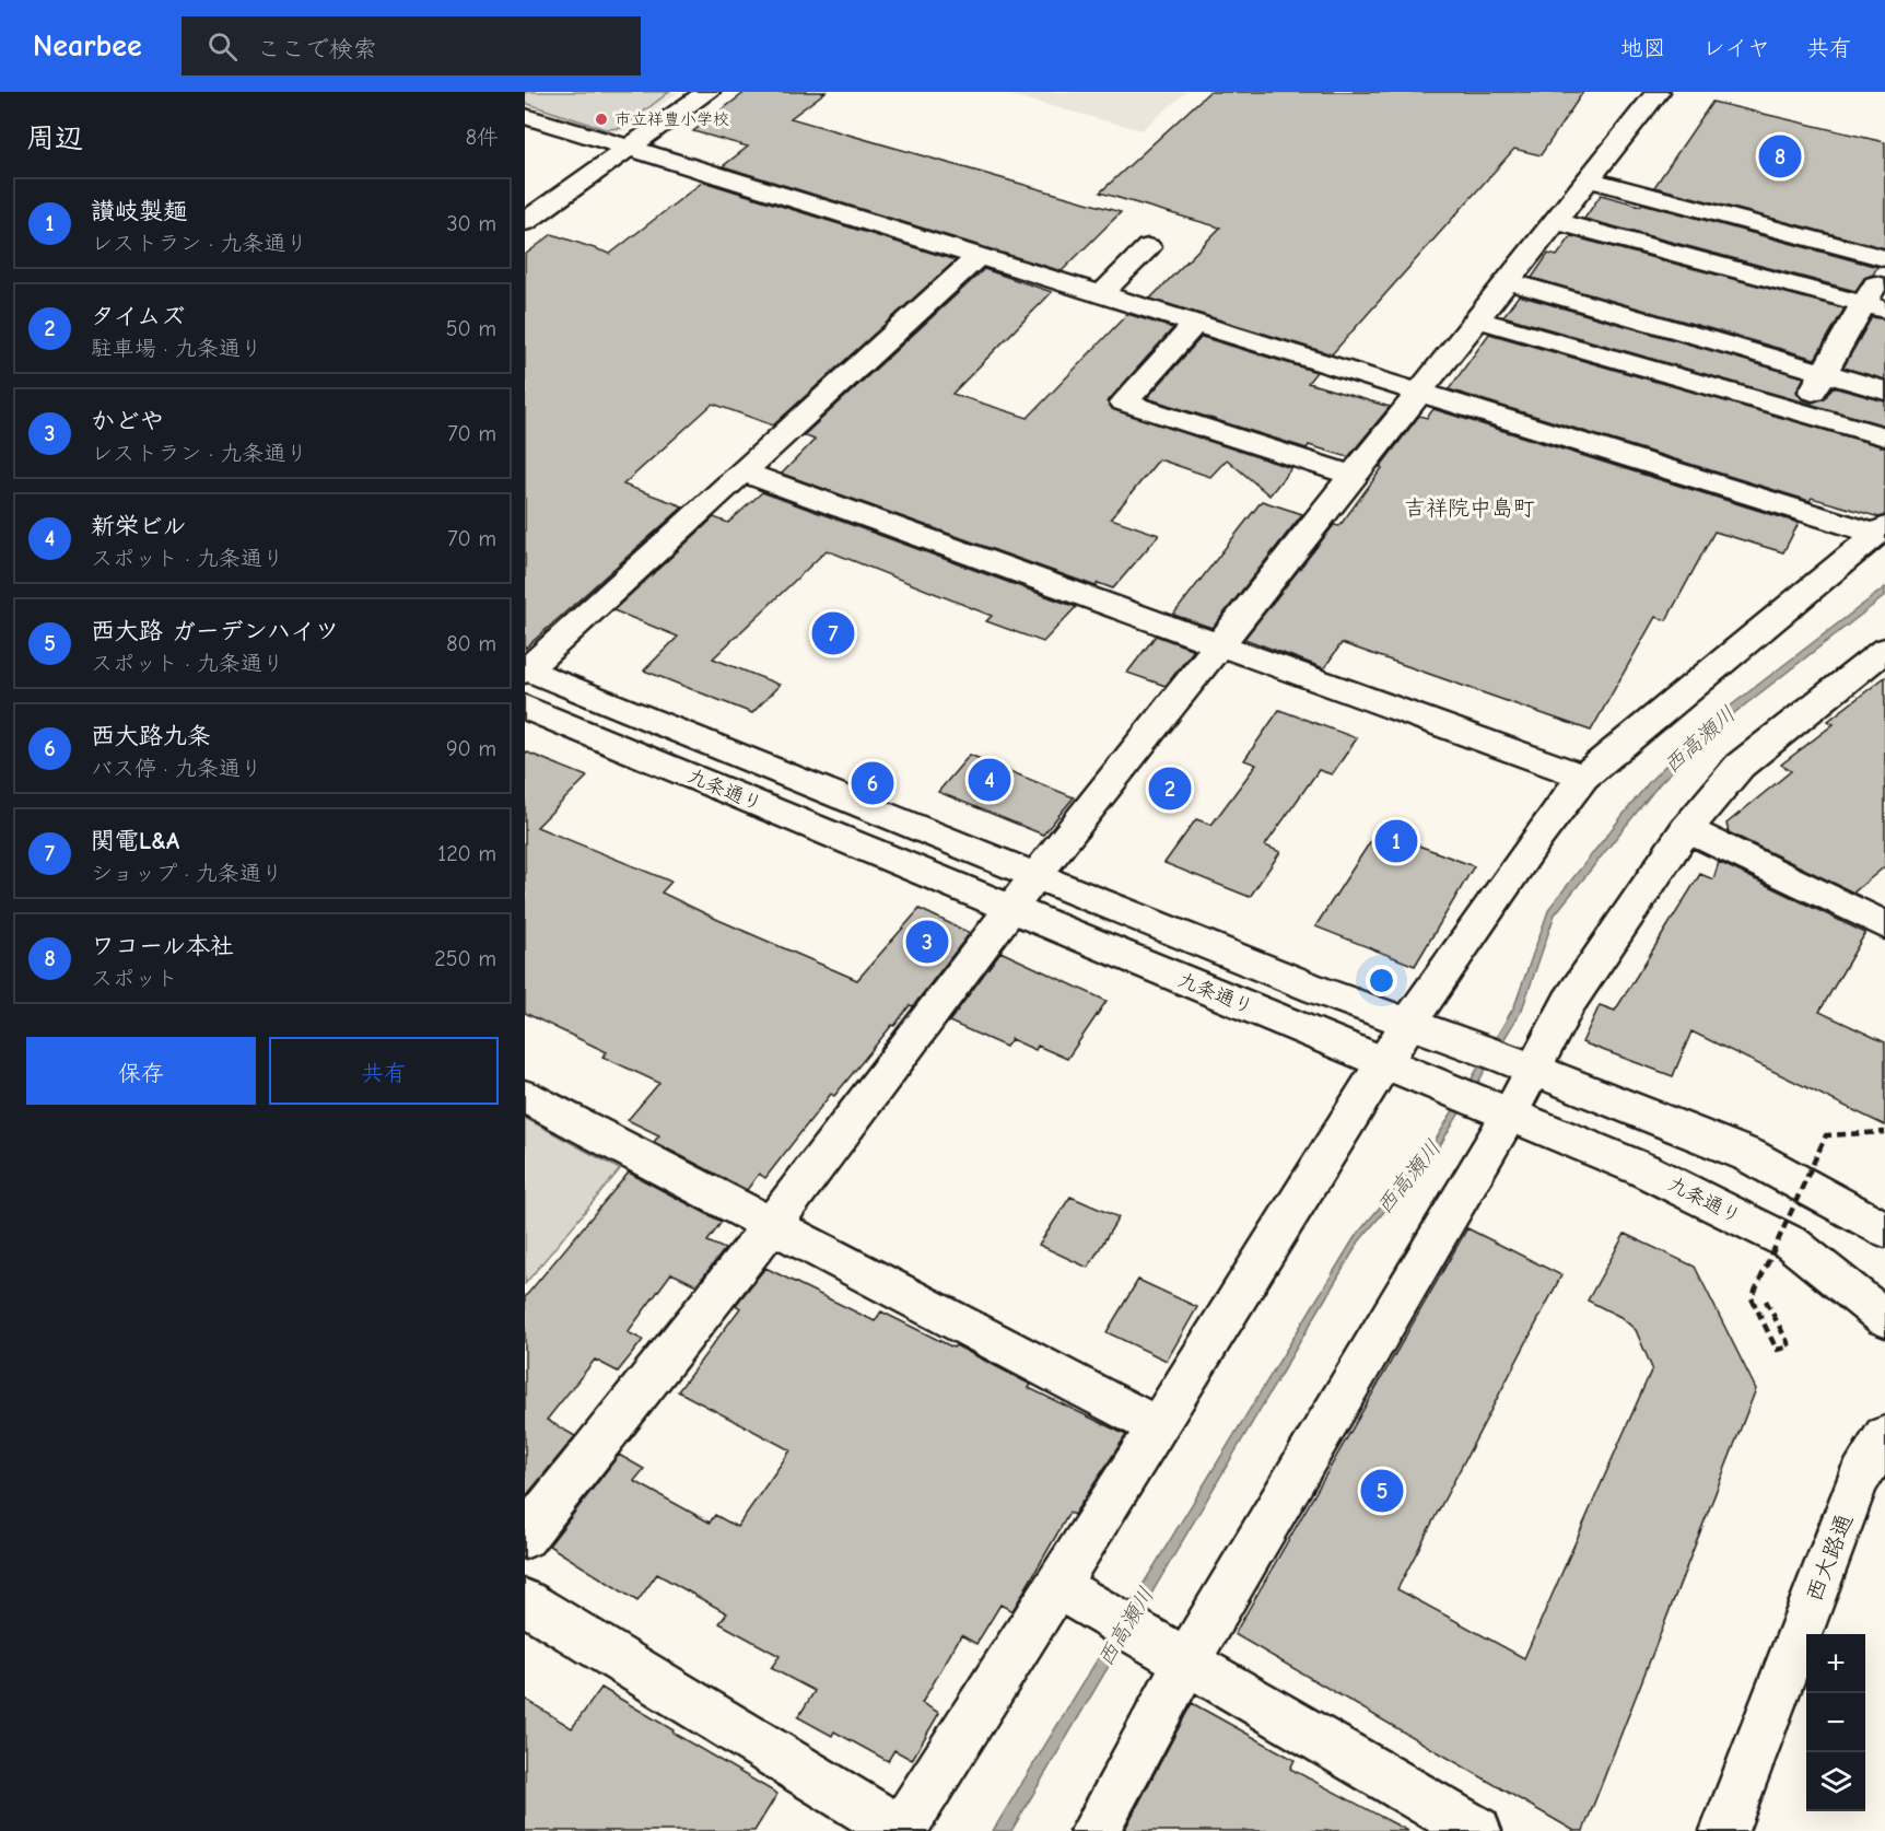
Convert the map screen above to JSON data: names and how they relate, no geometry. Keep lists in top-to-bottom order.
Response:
{
  "streets": {
    "main road": ["九条通り", "西大路通"]
  },
  "districts": ["吉祥院中島町"],
  "water": ["西高瀬川"],
  "places": ["市立祥豊小学校"],
  "page": {
    "header": "Nearbee",
    "search": "ここで検索",
    "nav": ["地図", "レイヤ", "共有"],
    "heading": ["周辺", "8件"],
    "pins": [
      "8",
      "7",
      "4",
      "6",
      "2",
      "1",
      "3",
      "5"
    ],
    "list": [
      {
        "mark": "1",
        "name": "讃岐製麺",
        "note": "レストラン · 九条通り",
        "value": "30 m"
      },
      {
        "mark": "2",
        "name": "タイムズ",
        "note": "駐車場 · 九条通り",
        "value": "50 m"
      },
      {
        "mark": "3",
        "name": "かどや",
        "note": "レストラン · 九条通り",
        "value": "70 m"
      },
      {
        "mark": "4",
        "name": "新栄ビル",
        "note": "スポット · 九条通り",
        "value": "70 m"
      },
      {
        "mark": "5",
        "name": "西大路 ガーデンハイツ",
        "note": "スポット · 九条通り",
        "value": "80 m"
      },
      {
        "mark": "6",
        "name": "西大路九条",
        "note": "バス停 · 九条通り",
        "value": "90 m"
      },
      {
        "mark": "7",
        "name": "関電L&A",
        "note": "ショップ · 九条通り",
        "value": "120 m"
      },
      {
        "mark": "8",
        "name": "ワコール本社",
        "note": "スポット",
        "value": "250 m"
      }
    ],
    "buttons": ["保存", "共有"],
    "map_buttons": ["+", "−"]
  }
}
